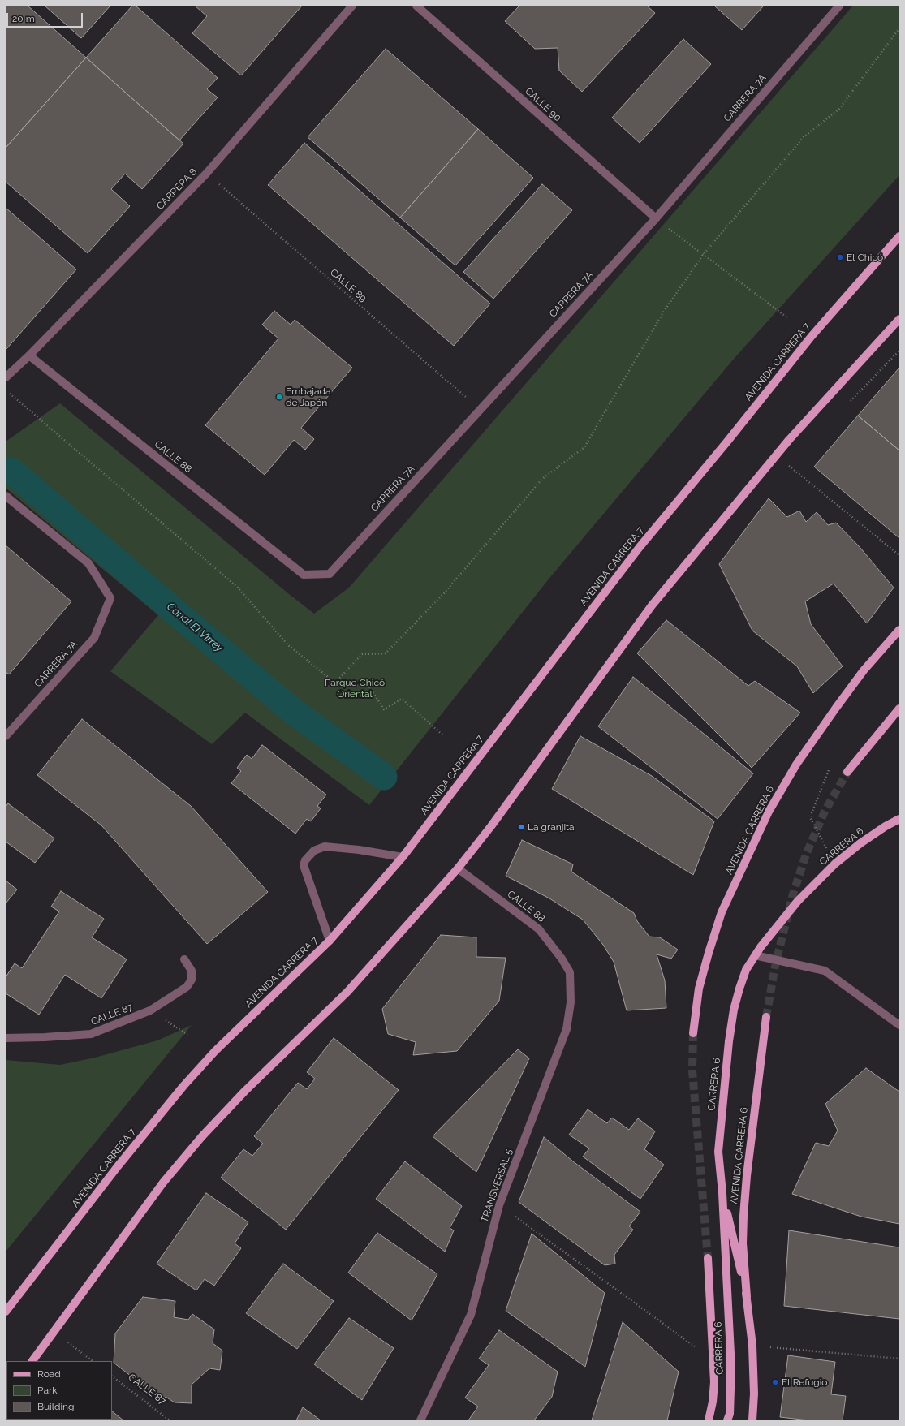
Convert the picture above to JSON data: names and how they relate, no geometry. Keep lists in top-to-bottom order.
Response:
{
  "streets": {
    "main road": ["AVENIDA CARRERA 7", "AVENIDA CARRERA 6", "CARRERA 6"],
    "street": [
      "CARRERA 7A",
      "CALLE 90",
      "CARRERA 8",
      "CALLE 88",
      "CALLE 87",
      "TRANSVERSAL 5"
    ],
    "path": ["CALLE 89"]
  },
  "crossings": [
    ["CARRERA 7A", "CALLE 90"],
    ["CARRERA 7A", "CALLE 89"],
    ["CARRERA 7A", "CALLE 88"],
    ["CARRERA 8", "CALLE 89"],
    ["CARRERA 8", "CALLE 88"],
    ["CALLE 88", "TRANSVERSAL 5"],
    ["AVENIDA CARRERA 6", "CARRERA 6"]
  ],
  "water": ["Canal El Virrey"],
  "parks": ["Parque Chicó Oriental"],
  "places": [
    "El Chicó",
    "Embajada de Japón",
    "La granjita",
    "El Refugio"
  ],
  "legend": ["Road", "Park", "Building"],
  "scale_bar": "20 m"
}
